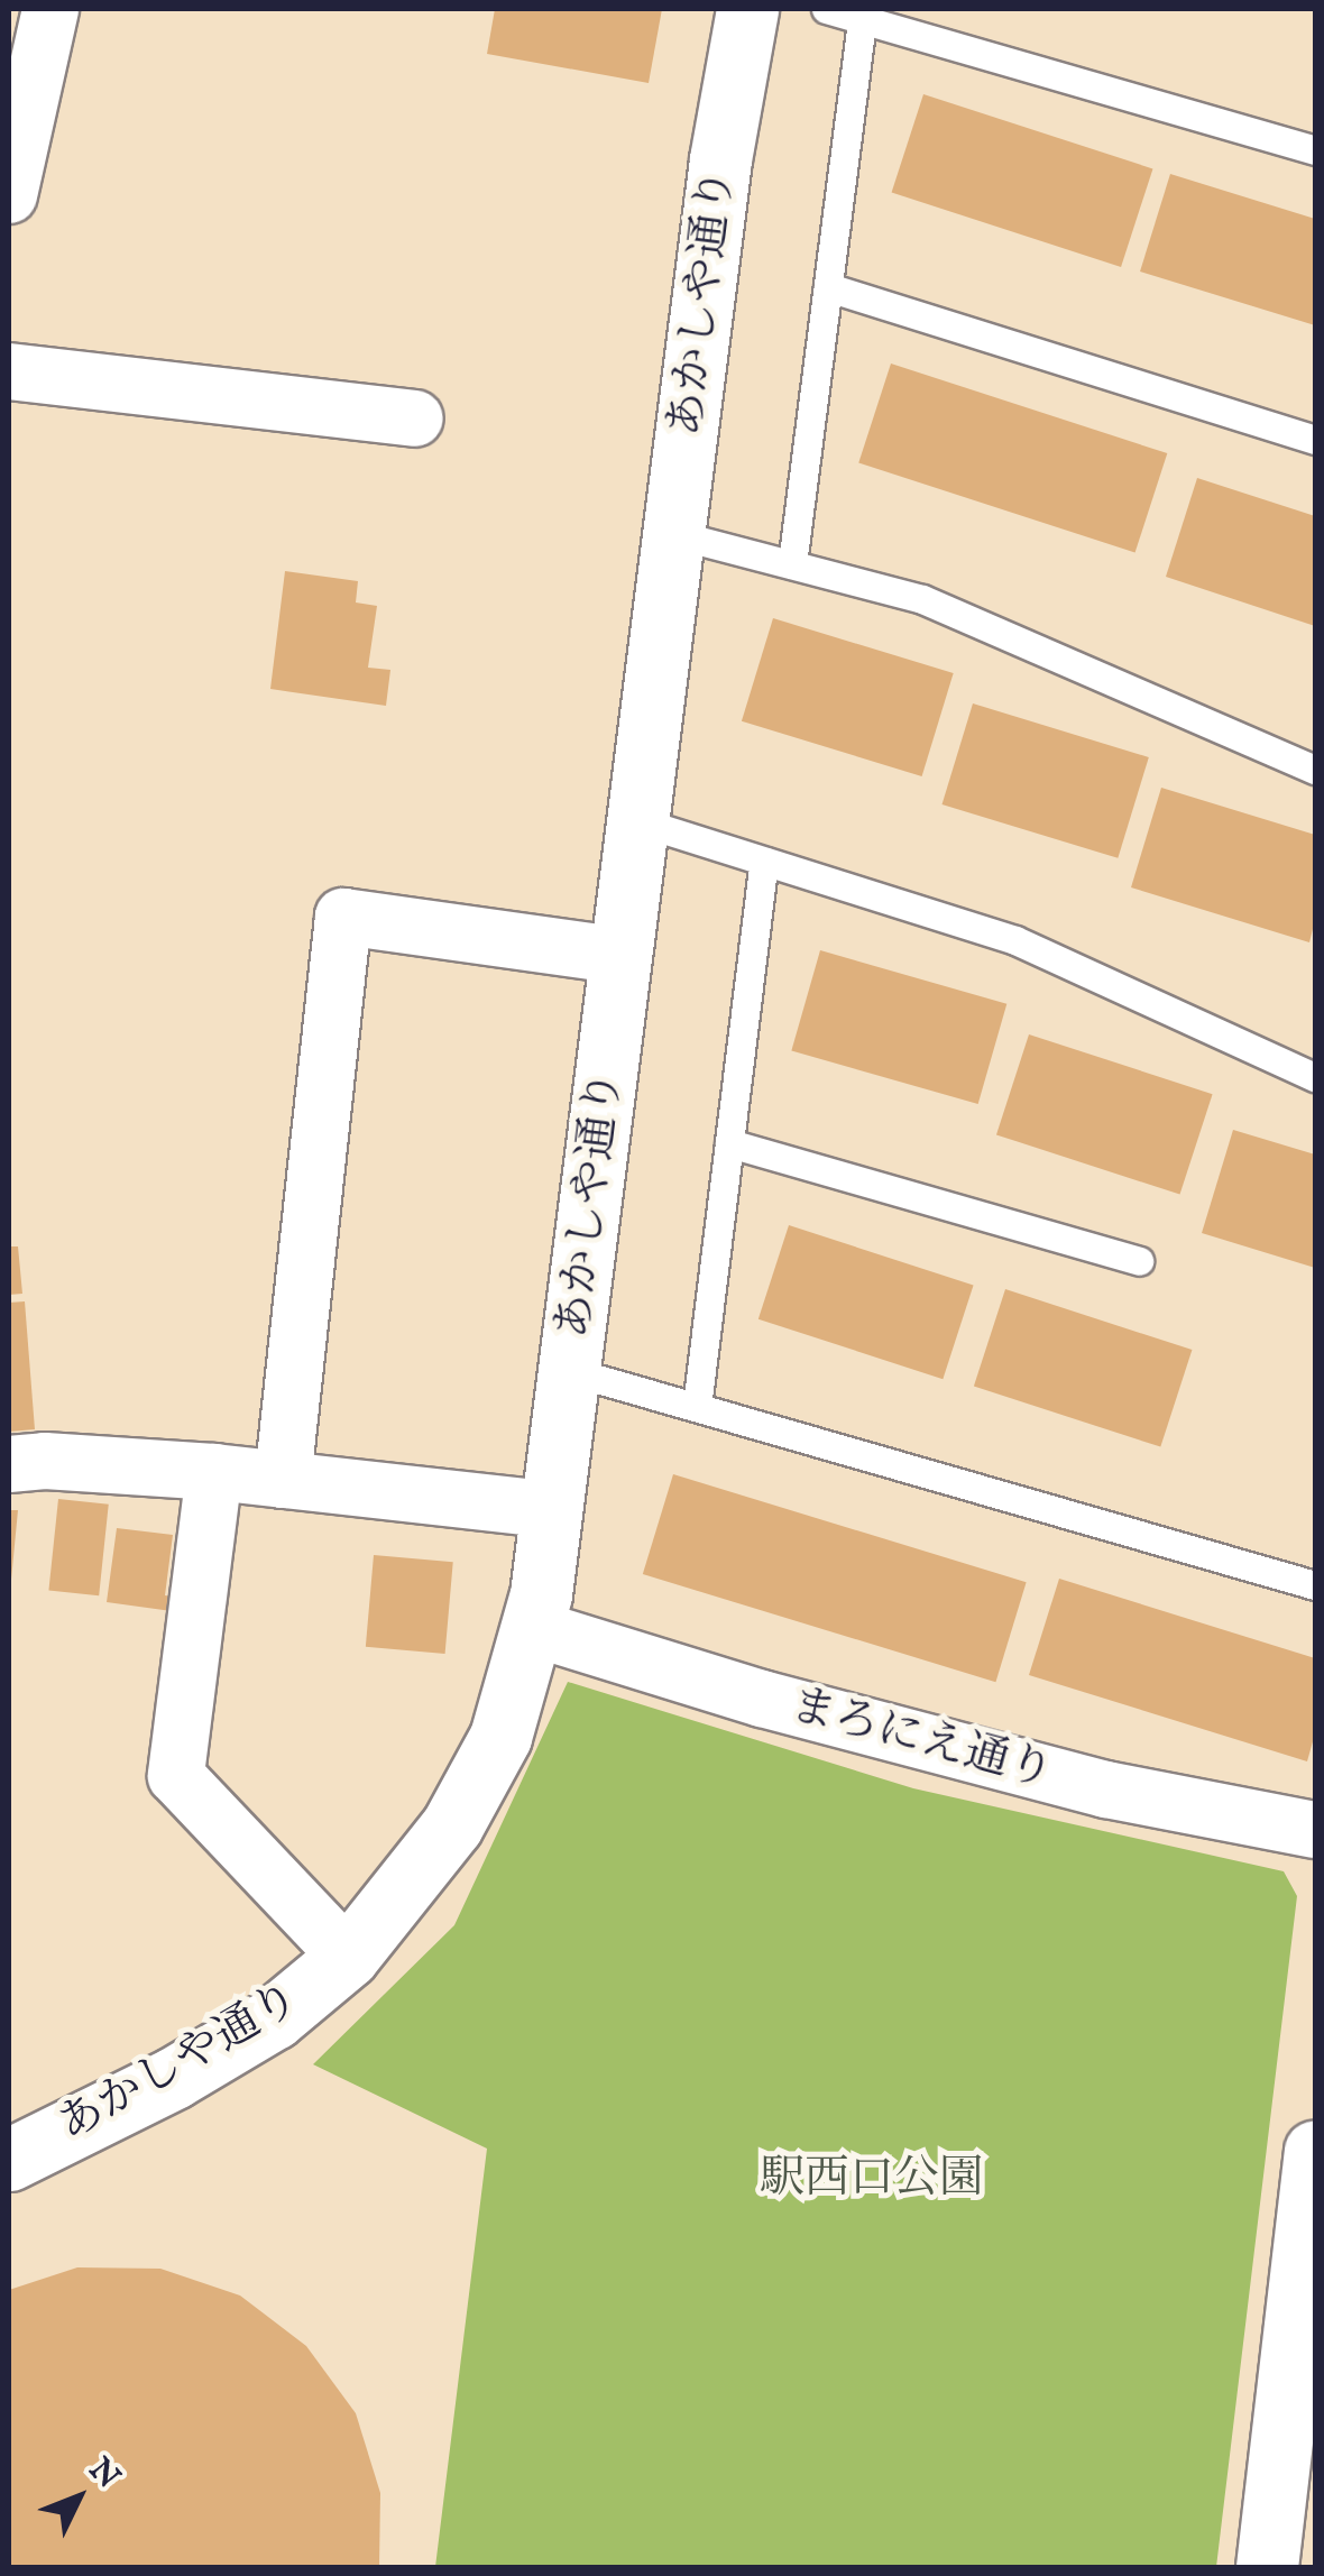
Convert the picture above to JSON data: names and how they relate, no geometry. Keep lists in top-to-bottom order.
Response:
{
  "streets": {
    "street": ["あかしや通り", "まろにえ通り"]
  },
  "crossings": [
    ["あかしや通り", "まろにえ通り"]
  ],
  "parks": ["駅西口公園"],
  "north": "top right"
}
